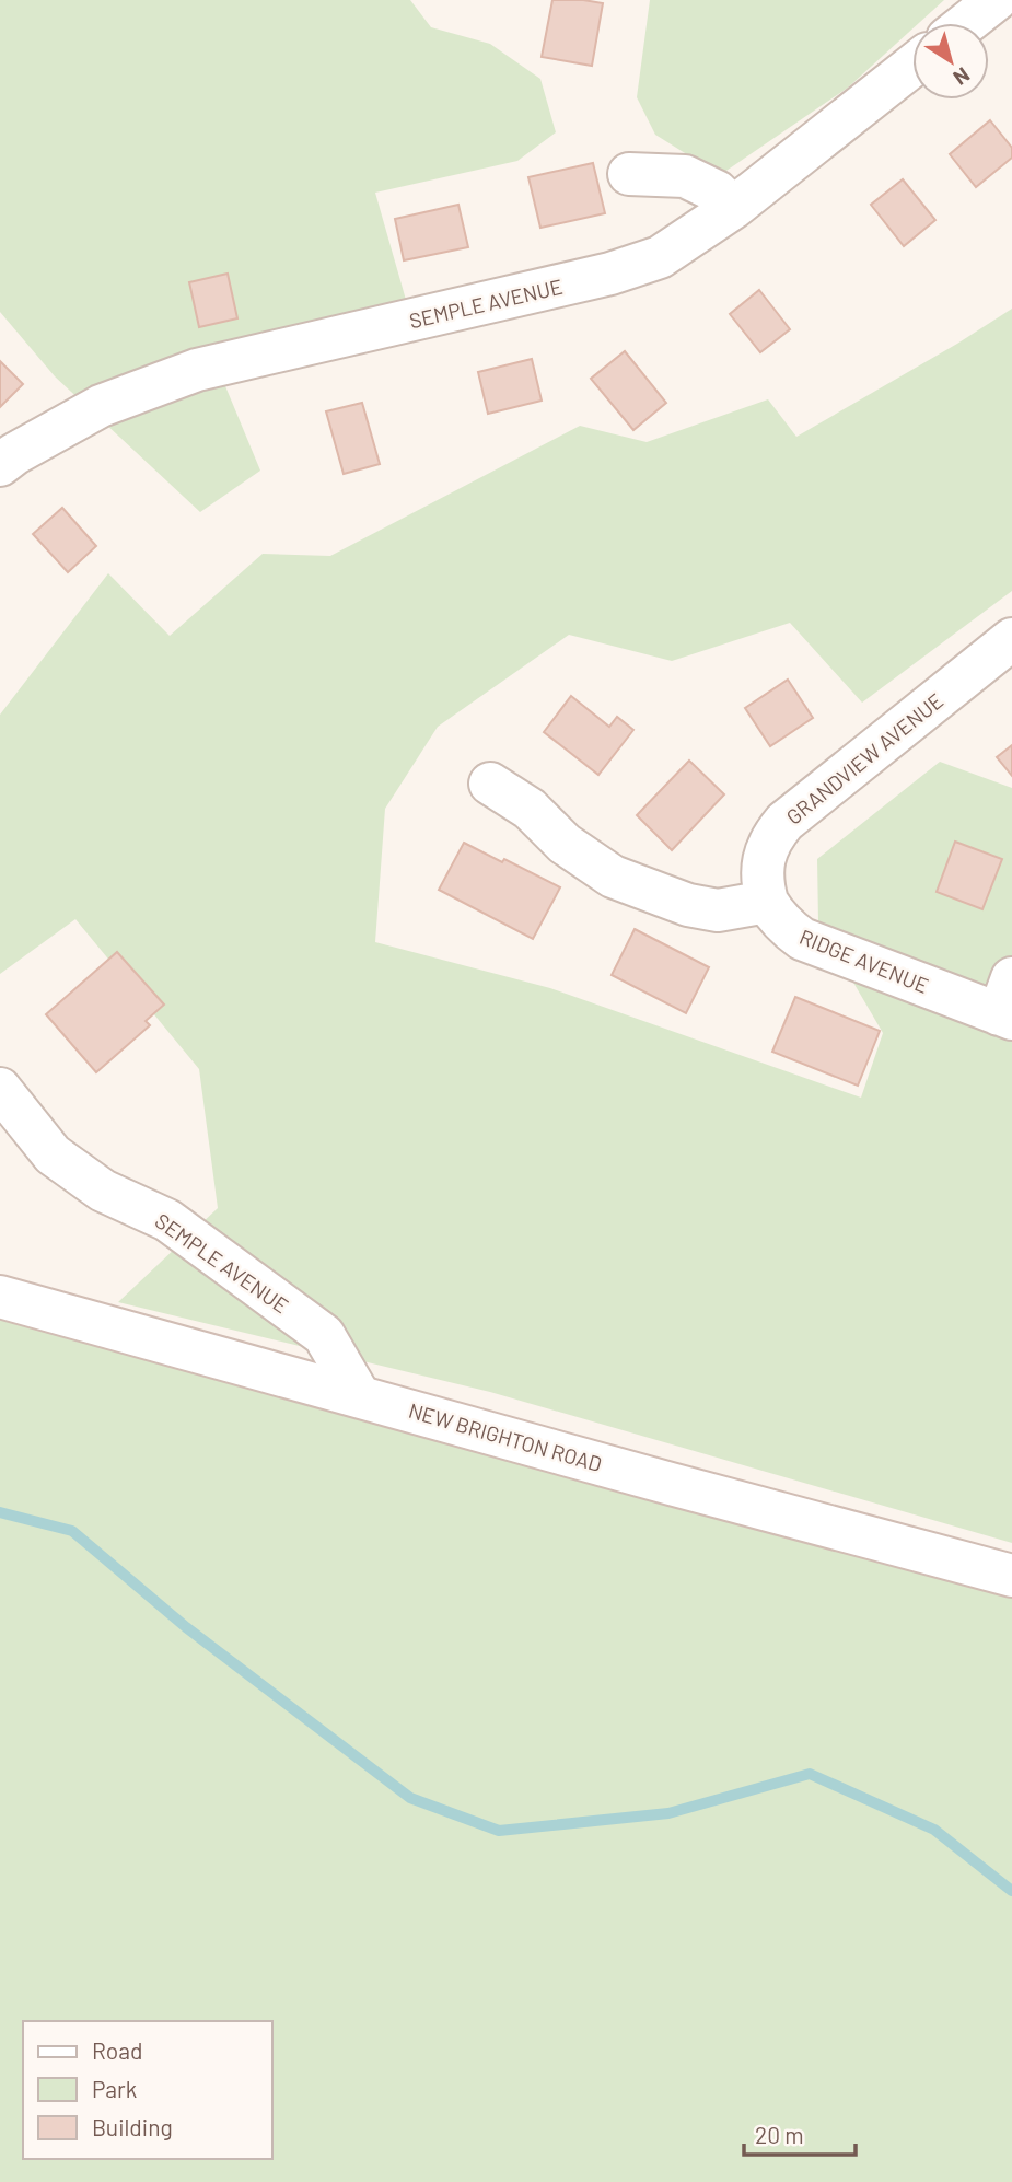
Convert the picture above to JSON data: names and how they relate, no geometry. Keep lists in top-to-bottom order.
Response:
{
  "streets": {
    "street": [
      "SEMPLE AVENUE",
      "GRANDVIEW AVENUE",
      "RIDGE AVENUE",
      "NEW BRIGHTON ROAD"
    ]
  },
  "crossings": [
    ["SEMPLE AVENUE", "NEW BRIGHTON ROAD"],
    ["GRANDVIEW AVENUE", "RIDGE AVENUE"]
  ],
  "legend": ["Road", "Park", "Building"],
  "scale_bar": "20 m",
  "north": "bottom right"
}
